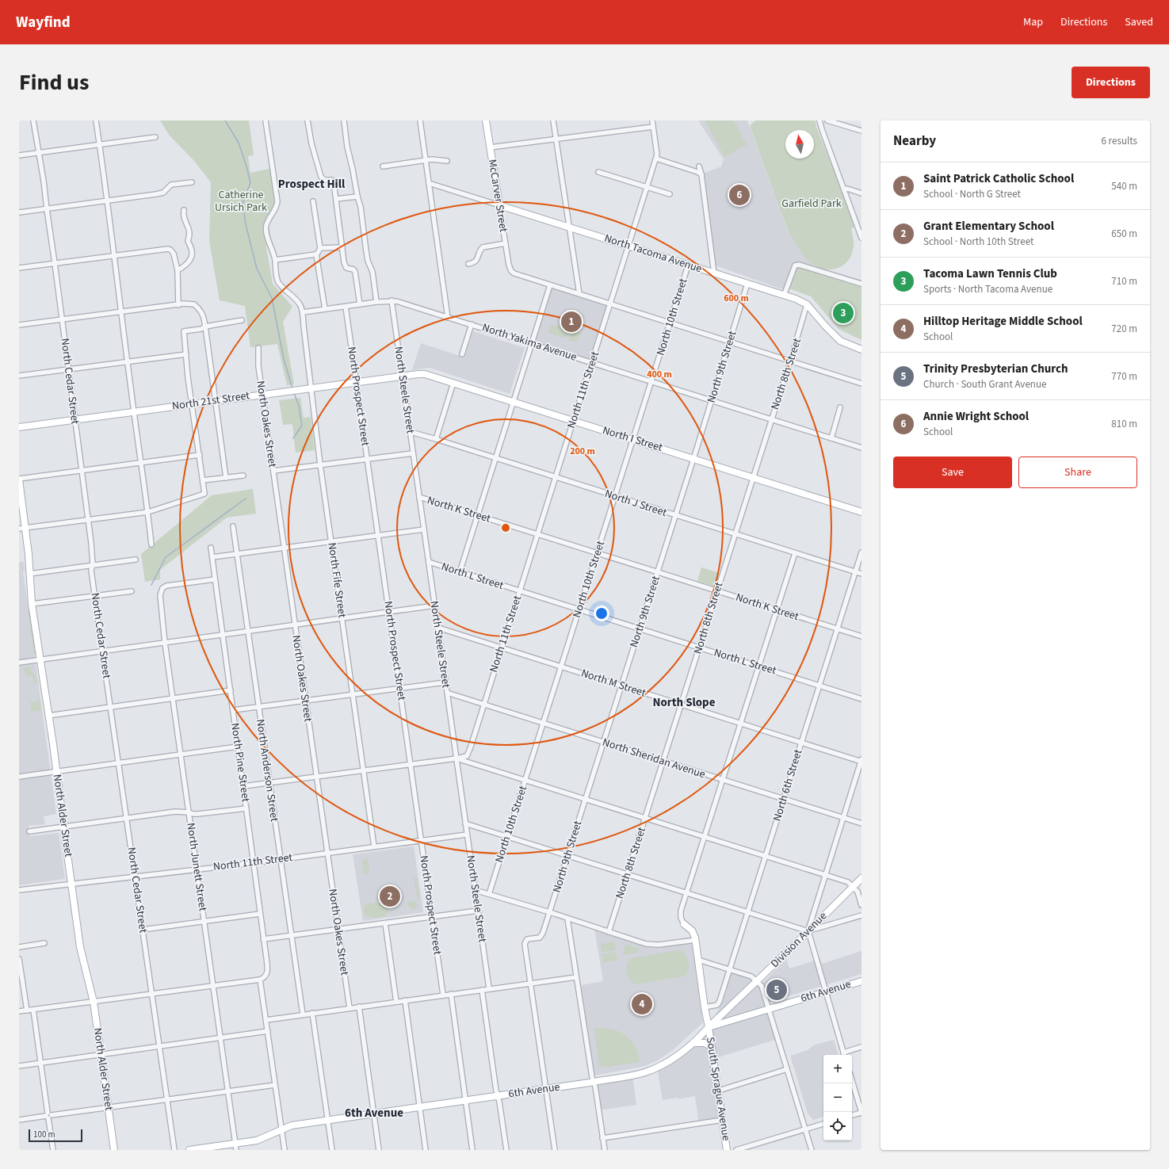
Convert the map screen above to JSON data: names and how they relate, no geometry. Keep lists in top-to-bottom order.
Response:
{
  "streets": {
    "main road": [
      "McCarver Street",
      "North Tacoma Avenue",
      "North 21st Street",
      "North I Street",
      "North Alder Street",
      "Division Avenue",
      "6th Avenue",
      "South Sprague Avenue"
    ],
    "street": [
      "North 10th Street",
      "North Yakima Avenue",
      "North 9th Street",
      "North 8th Street",
      "North Cedar Street",
      "North Steele Street",
      "North 11th Street",
      "North Prospect Street",
      "North Oakes Street",
      "North J Street",
      "North K Street",
      "North L Street",
      "North Fife Street",
      "North M Street",
      "North Sheridan Avenue",
      "North Pine Street",
      "North Anderson Street",
      "North 6th Street",
      "North Junett Street"
    ]
  },
  "crossings": [
    ["McCarver Street", "North Tacoma Avenue"],
    ["North Tacoma Avenue", "North 10th Street"],
    ["North Tacoma Avenue", "North 9th Street"],
    ["North Tacoma Avenue", "North 8th Street"],
    ["North Tacoma Avenue", "North 11th Street"],
    ["North 10th Street", "North Yakima Avenue"],
    ["North 10th Street", "North I Street"],
    ["North 10th Street", "North J Street"],
    ["North 10th Street", "North K Street"],
    ["North 10th Street", "North L Street"],
    ["North 10th Street", "North M Street"],
    ["North 10th Street", "North Sheridan Avenue"],
    ["North Yakima Avenue", "North 9th Street"],
    ["North Yakima Avenue", "North 8th Street"],
    ["North Yakima Avenue", "North Steele Street"],
    ["North Yakima Avenue", "North 11th Street"],
    ["North Yakima Avenue", "North Prospect Street"],
    ["North Yakima Avenue", "North Fife Street"],
    ["North 9th Street", "North I Street"],
    ["North 9th Street", "North J Street"],
    ["North 9th Street", "North K Street"],
    ["North 9th Street", "North L Street"],
    ["North 9th Street", "North M Street"],
    ["North 9th Street", "North Sheridan Avenue"],
    ["North 8th Street", "North I Street"],
    ["North 8th Street", "North J Street"],
    ["North 8th Street", "North K Street"],
    ["North 8th Street", "North L Street"],
    ["North 8th Street", "North M Street"],
    ["North 8th Street", "North Sheridan Avenue"],
    ["North Cedar Street", "North 11th Street"],
    ["North Cedar Street", "North 21st Street"],
    ["North Steele Street", "North 11th Street"],
    ["North Steele Street", "North 21st Street"],
    ["North Steele Street", "North I Street"],
    ["North Steele Street", "North J Street"],
    ["North Steele Street", "North K Street"],
    ["North Steele Street", "North L Street"],
    ["North Steele Street", "North M Street"],
    ["North Steele Street", "North Sheridan Avenue"],
    ["North 11th Street", "North Prospect Street"],
    ["North 11th Street", "North Oakes Street"],
    ["North 11th Street", "North I Street"],
    ["North 11th Street", "North J Street"],
    ["North 11th Street", "North K Street"],
    ["North 11th Street", "North L Street"],
    ["North 11th Street", "North Fife Street"],
    ["North 11th Street", "North M Street"],
    ["North 11th Street", "North Sheridan Avenue"],
    ["North 11th Street", "North Pine Street"],
    ["North 11th Street", "North Anderson Street"],
    ["North 11th Street", "North Alder Street"],
    ["North 11th Street", "North Junett Street"],
    ["North Prospect Street", "North 21st Street"],
    ["North 21st Street", "North Oakes Street"],
    ["North 21st Street", "North I Street"],
    ["North 21st Street", "North Fife Street"],
    ["North J Street", "North 6th Street"],
    ["North K Street", "North 6th Street"],
    ["North L Street", "North 6th Street"],
    ["North M Street", "North 6th Street"],
    ["North Sheridan Avenue", "North 6th Street"],
    ["North Pine Street", "North Junett Street"],
    ["North 6th Street", "South Sprague Avenue"],
    ["North Junett Street", "6th Avenue"],
    ["Division Avenue", "6th Avenue"],
    ["Division Avenue", "South Sprague Avenue"],
    ["6th Avenue", "South Sprague Avenue"]
  ],
  "districts": ["Prospect Hill", "North Slope", "6th Avenue"],
  "parks": ["Catherine Ursich Park", "Garfield Park"],
  "scale_bar": "100 m",
  "north": "top",
  "page": {
    "header": "Wayfind",
    "nav": ["Map", "Directions", "Saved"],
    "title": "Find us",
    "buttons": [
      "Directions",
      ["Save", "Share"]
    ],
    "heading": ["Nearby", "6 results"],
    "list": [
      {
        "mark": "1",
        "name": "Saint Patrick Catholic School",
        "note": "School · North G Street",
        "value": "540 m"
      },
      {
        "mark": "2",
        "name": "Grant Elementary School",
        "note": "School · North 10th Street",
        "value": "650 m"
      },
      {
        "mark": "3",
        "name": "Tacoma Lawn Tennis Club",
        "note": "Sports · North Tacoma Avenue",
        "value": "710 m"
      },
      {
        "mark": "4",
        "name": "Hilltop Heritage Middle School",
        "note": "School",
        "value": "720 m"
      },
      {
        "mark": "5",
        "name": "Trinity Presbyterian Church",
        "note": "Church · South Grant Avenue",
        "value": "770 m"
      },
      {
        "mark": "6",
        "name": "Annie Wright School",
        "note": "School",
        "value": "810 m"
      }
    ],
    "pins": [
      "6",
      "3",
      "1",
      "2",
      "5",
      "4"
    ],
    "map_buttons": ["+", "−"],
    "scale": "100 m"
  },
  "rings": ["600 m", "400 m", "200 m"]
}
